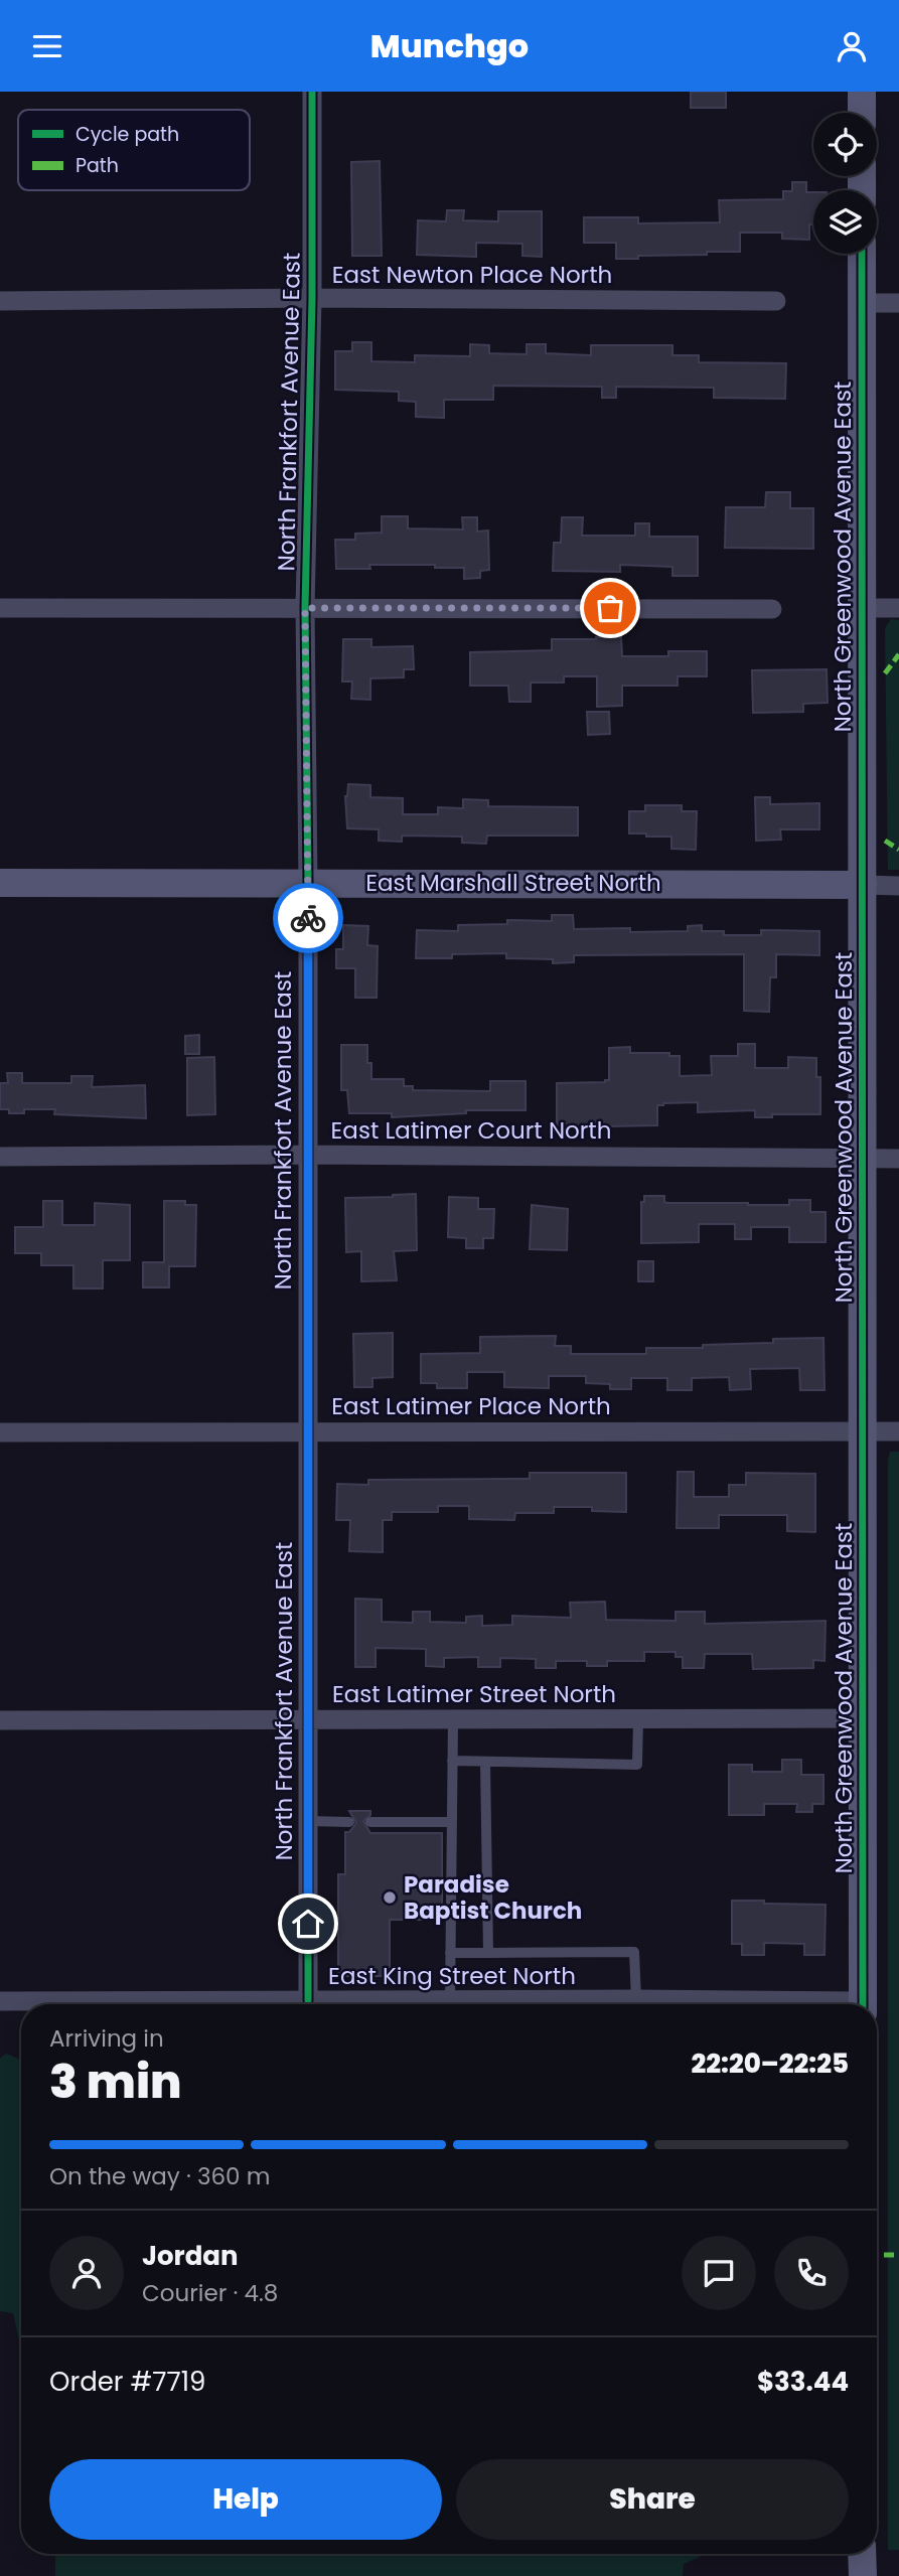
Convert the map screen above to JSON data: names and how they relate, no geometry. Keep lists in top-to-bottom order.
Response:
{
  "streets": {
    "street": [
      "East Newton Place North",
      "North Frankfort Avenue East",
      "North Greenwood Avenue East",
      "East Marshall Street North",
      "East Latimer Court North",
      "East Latimer Place North",
      "East Latimer Street North",
      "East King Street North"
    ]
  },
  "crossings": [
    ["East Newton Place North", "North Frankfort Avenue East"],
    ["North Frankfort Avenue East", "East Marshall Street North"],
    ["North Frankfort Avenue East", "East Latimer Court North"],
    ["North Frankfort Avenue East", "East Latimer Place North"],
    ["North Frankfort Avenue East", "East Latimer Street North"],
    ["North Greenwood Avenue East", "East Marshall Street North"],
    ["North Greenwood Avenue East", "East Latimer Court North"],
    ["North Greenwood Avenue East", "East Latimer Place North"],
    ["North Greenwood Avenue East", "East Latimer Street North"]
  ],
  "places": ["Paradise Baptist Church"],
  "legend": ["Cycle path", "Path"],
  "page": {
    "header": "Munchgo",
    "heading": ["3 min", "Arriving in", "22:20–22:25"],
    "panel": [
      "Jordan",
      "Courier · 4.8",
      "Order #7719",
      "$33.44"
    ],
    "bar": "On the way · 360 m",
    "buttons": ["Help", "Share"]
  }
}
